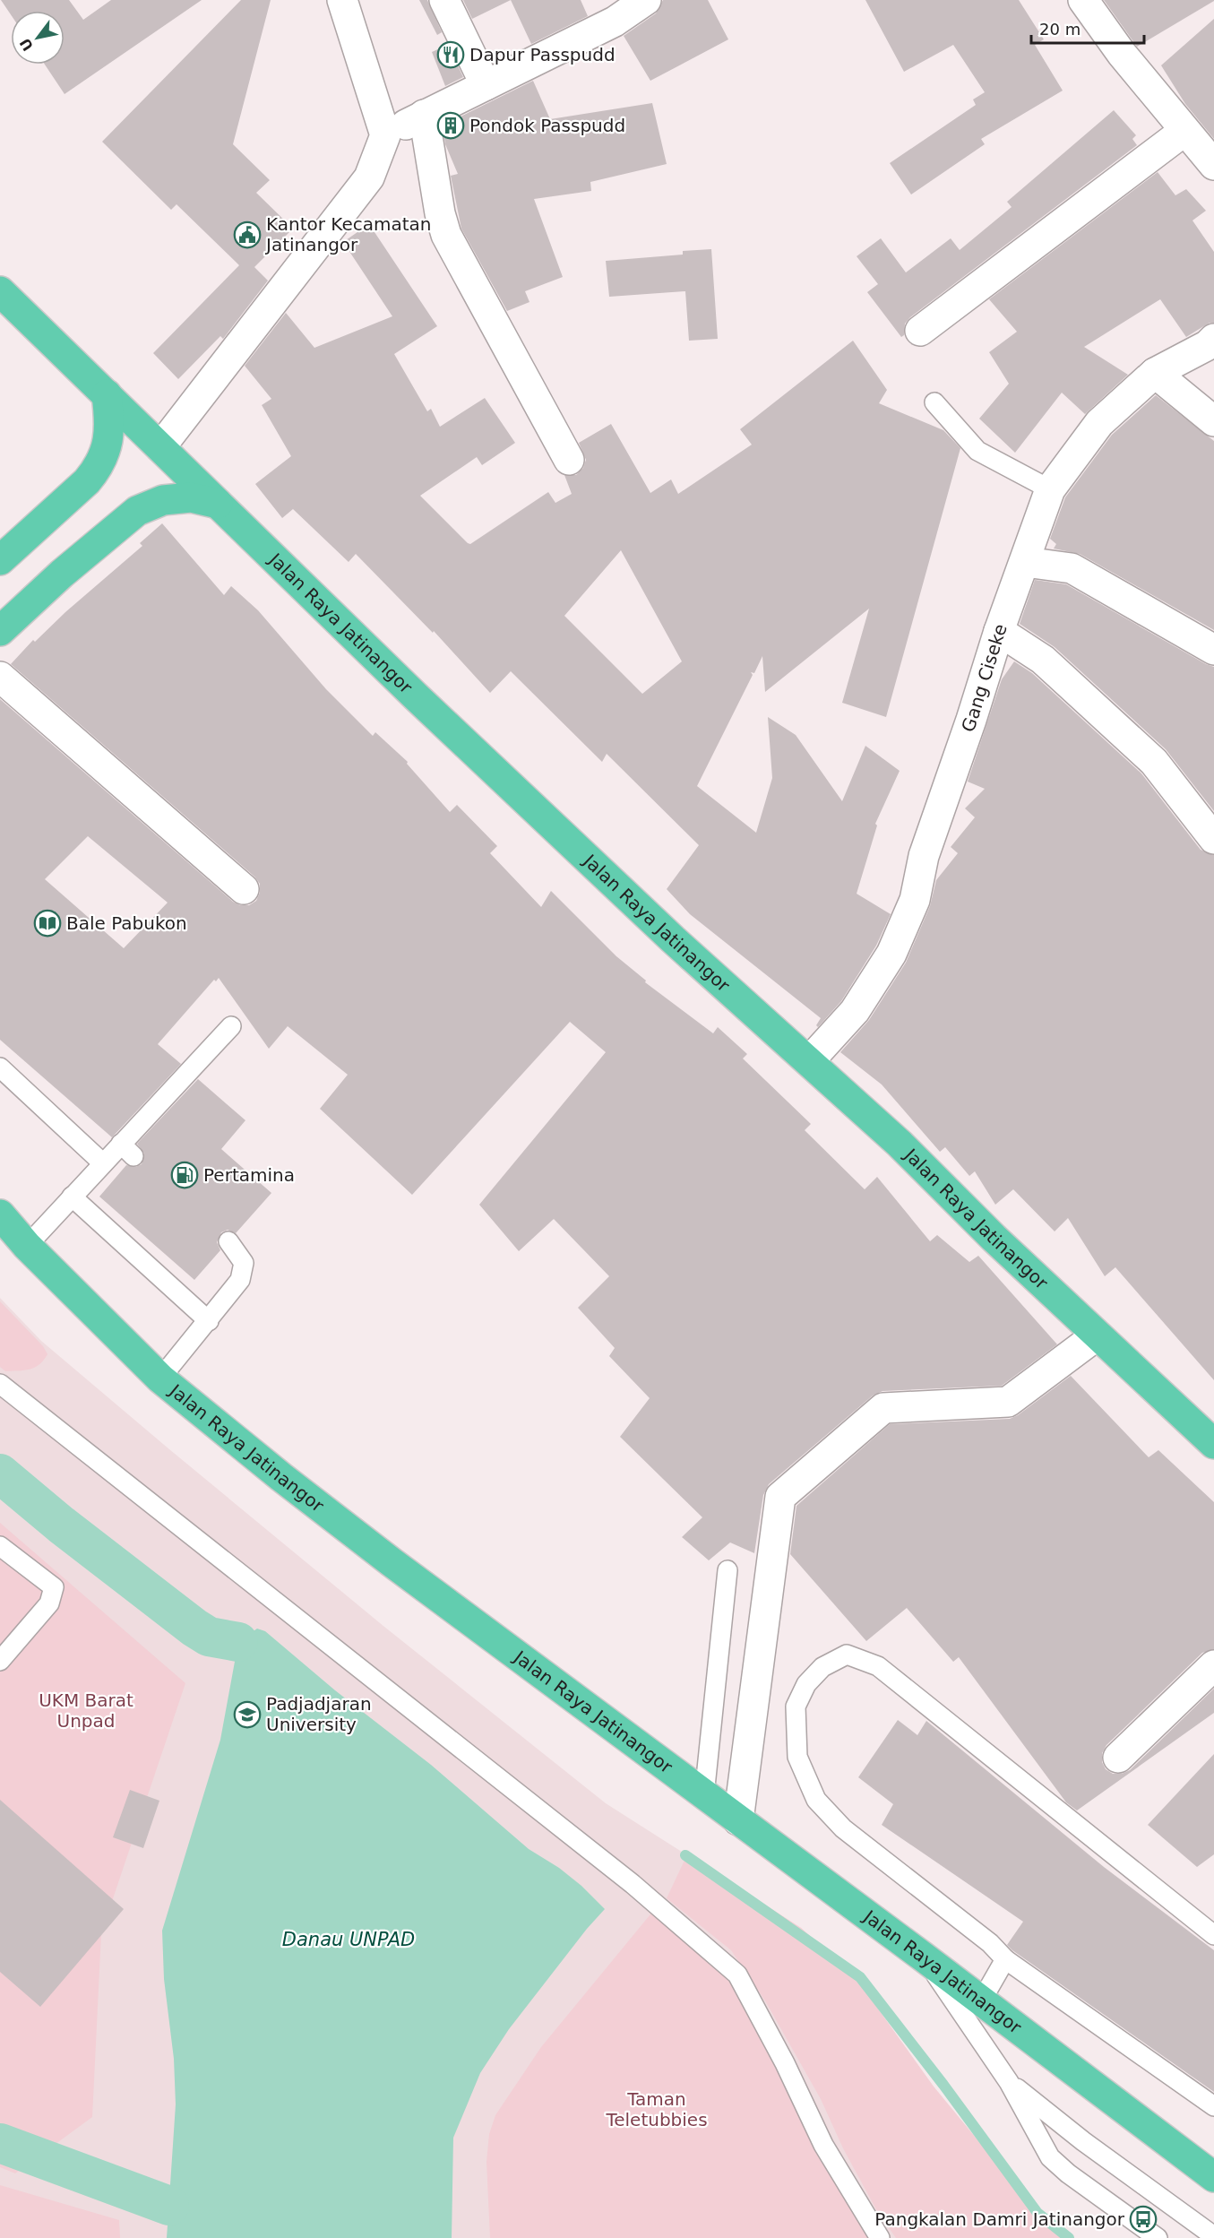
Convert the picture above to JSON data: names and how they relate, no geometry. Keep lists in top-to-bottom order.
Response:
{
  "streets": {
    "highway": ["Jalan Raya Jatinangor"],
    "street": ["Gang Ciseke"]
  },
  "crossings": [
    ["Jalan Raya Jatinangor", "Gang Ciseke"]
  ],
  "water": ["Danau UNPAD"],
  "parks": ["UKM Barat Unpad", "Taman Teletubbies"],
  "places": {
    "restaurant": ["Dapur Passpudd"],
    "building": ["Pondok Passpudd"],
    "public building": ["Kantor Kecamatan Jatinangor"],
    "library": ["Bale Pabukon"],
    "fuel station": ["Pertamina"],
    "school or university": ["Padjadjaran University"],
    "bus stop": ["Pangkalan Damri Jatinangor"]
  },
  "scale_bar": "20 m",
  "north": "bottom left"
}
